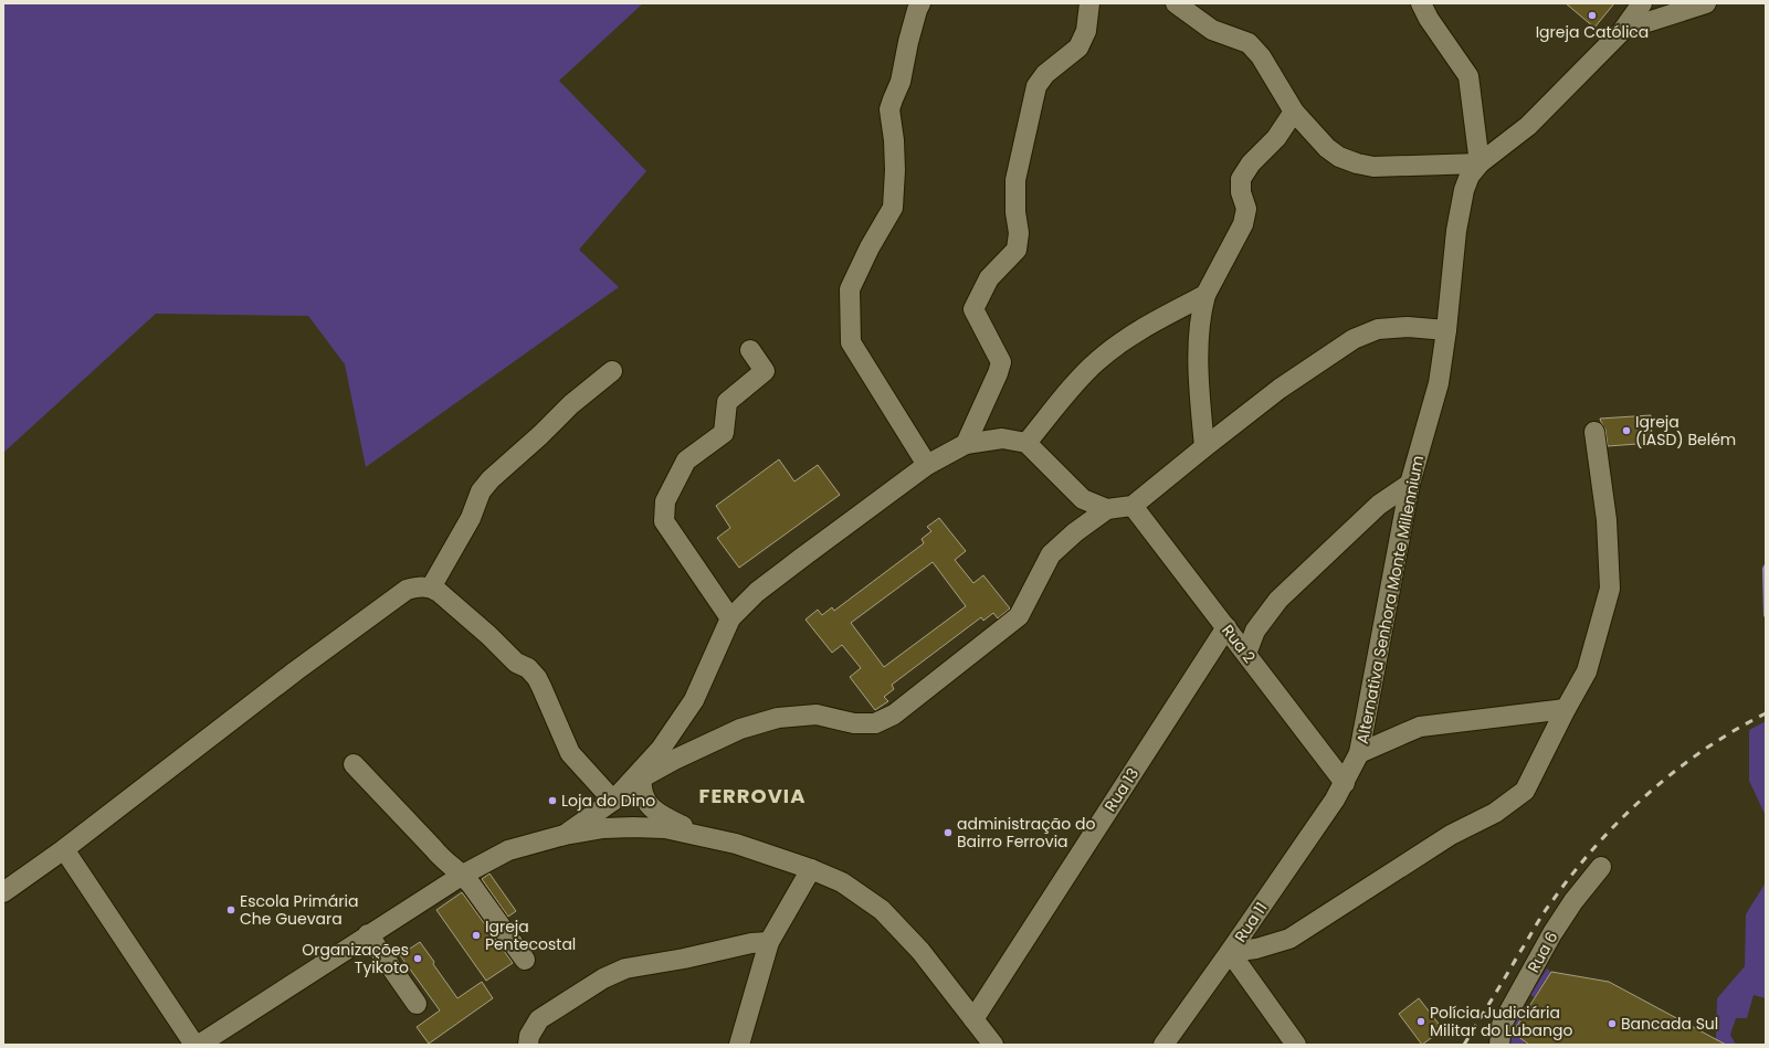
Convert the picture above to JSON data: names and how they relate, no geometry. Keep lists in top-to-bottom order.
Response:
{
  "streets": {
    "street": [
      "Alternativa Senhora Monte Millennium",
      "Rua 2",
      "Rua 13",
      "Rua 11",
      "Rua 6"
    ]
  },
  "crossings": [
    ["Alternativa Senhora Monte Millennium", "Rua 2"],
    ["Alternativa Senhora Monte Millennium", "Rua 11"],
    ["Rua 2", "Rua 13"],
    ["Rua 2", "Rua 11"]
  ],
  "districts": ["FERROVIA"],
  "places": [
    "Igreja Católica",
    "Igreja (IASD) Belém",
    "Loja do Dino",
    "administração do Bairro Ferrovia",
    "Escola Primária Che Guevara",
    "Igreja Pentecostal",
    "Organizações Tyikoto",
    "Polícia Judiciária Militar do Lubango",
    "Bancada Sul"
  ]
}
